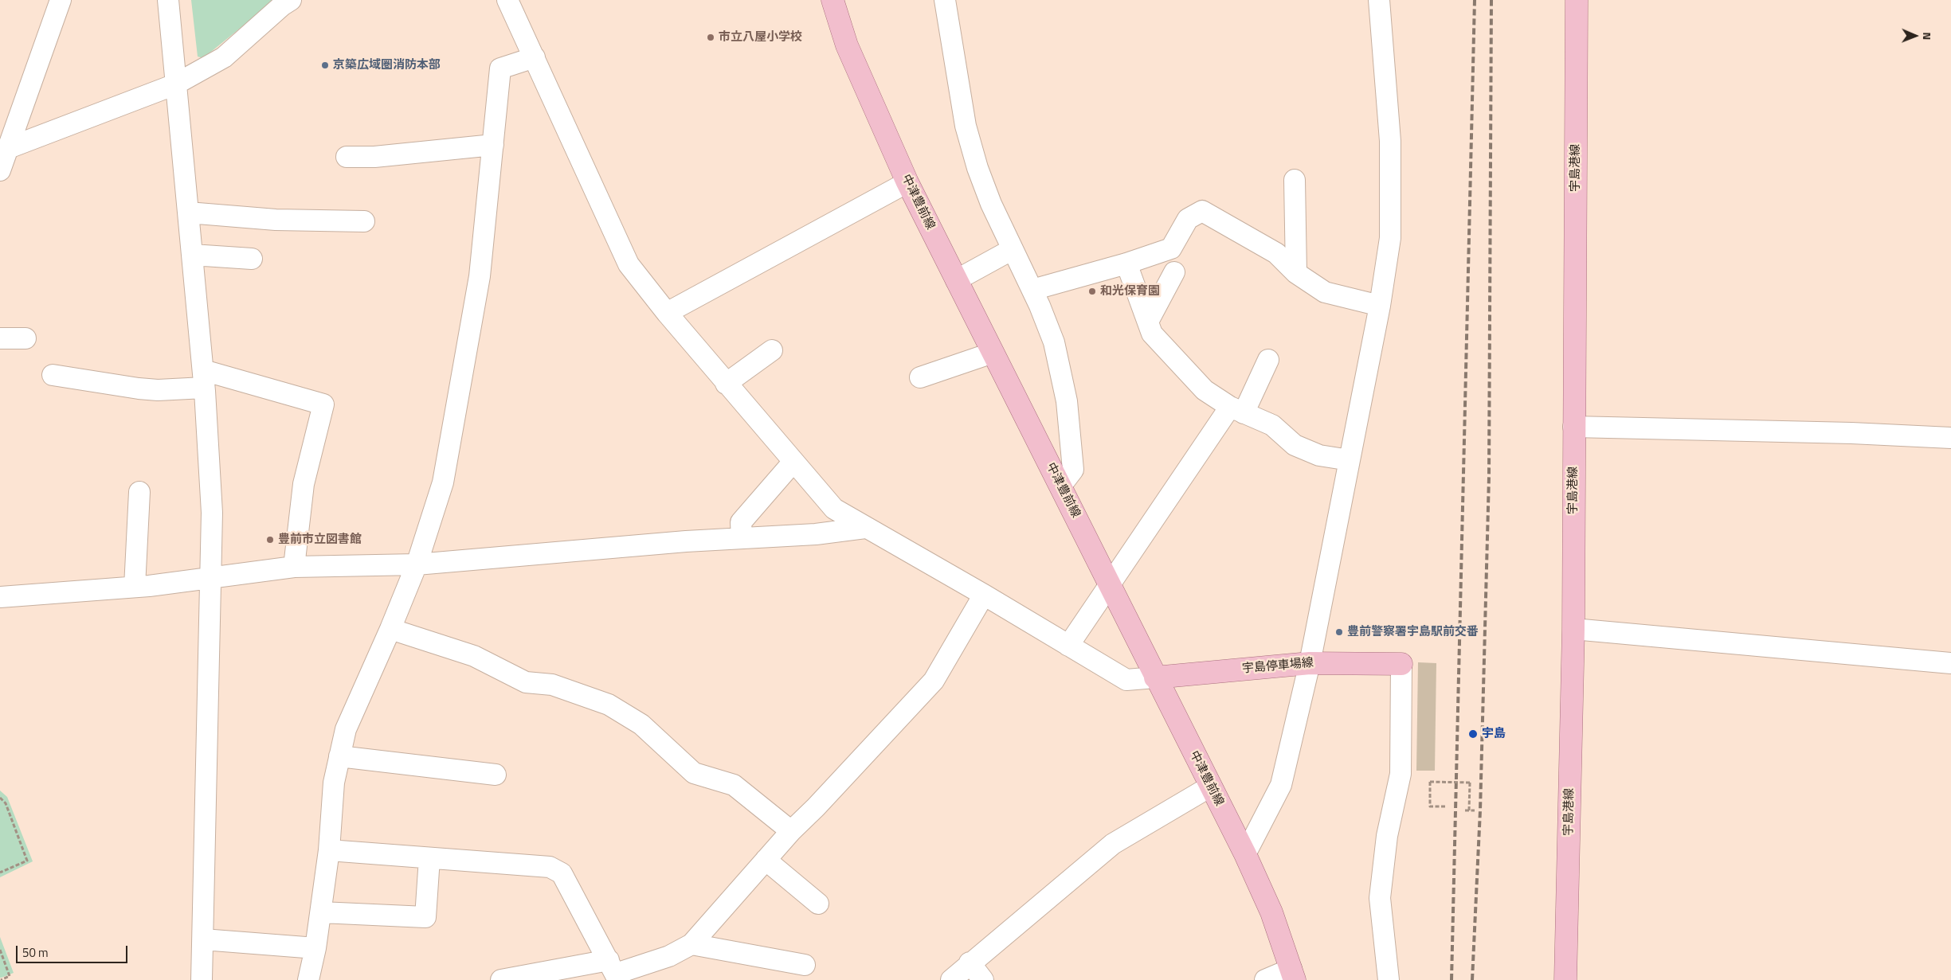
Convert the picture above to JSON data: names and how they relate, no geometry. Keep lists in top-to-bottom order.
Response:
{
  "streets": {
    "main road": ["宇島港線", "中津豊前線", "宇島停車場線"]
  },
  "crossings": [
    ["中津豊前線", "宇島停車場線"]
  ],
  "places": [
    "市立八屋小学校",
    "京築広域圏消防本部",
    "和光保育園",
    "豊前市立図書館",
    "豊前警察署宇島駅前交番",
    "宇島"
  ],
  "scale_bar": "50 m",
  "north": "right"
}
